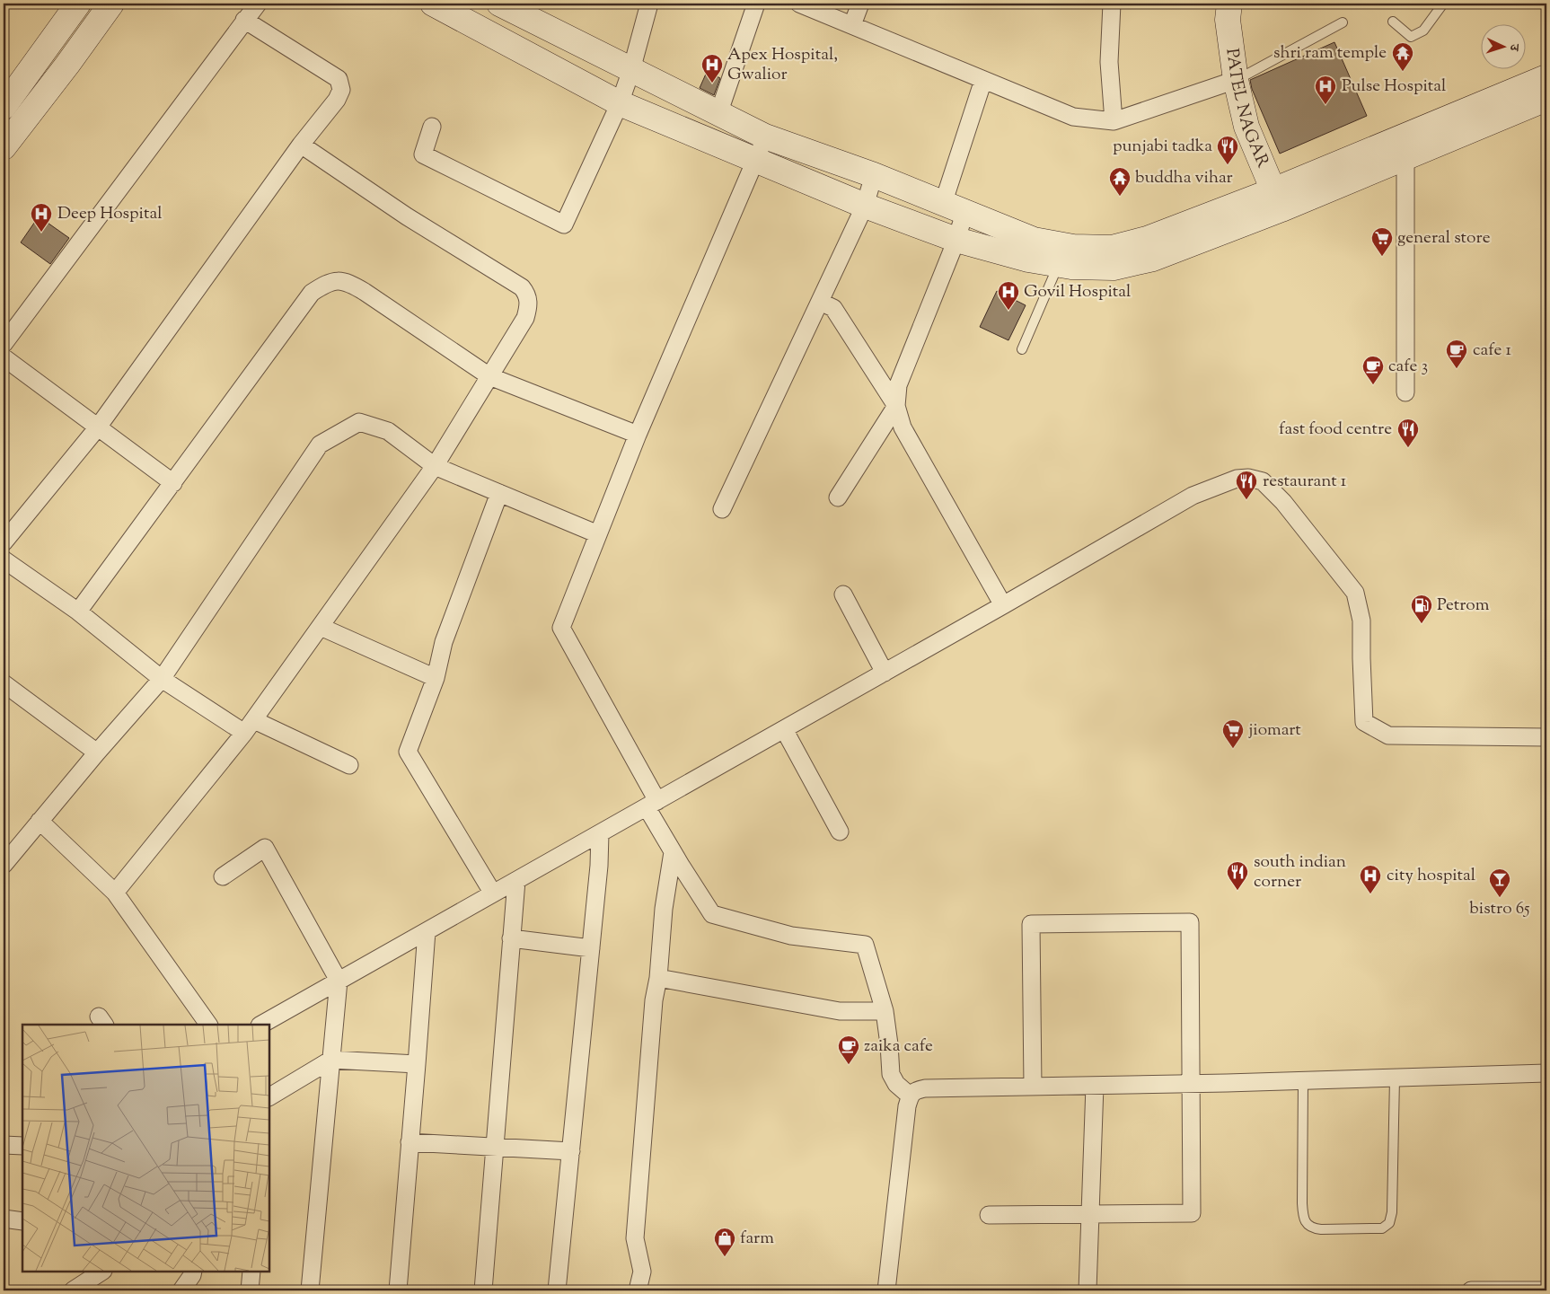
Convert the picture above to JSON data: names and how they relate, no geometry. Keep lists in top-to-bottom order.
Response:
{
  "streets": {
    "main road": ["PATEL NAGAR"]
  },
  "places": {
    "temple": ["shri ram temple", "buddha vihar"],
    "hospital": [
      "Apex Hospital, Gwalior",
      "Pulse Hospital",
      "Deep Hospital",
      "Govil Hospital",
      "city hospital"
    ],
    "restaurant": [
      "punjabi tadka",
      "fast food centre",
      "restaurant 1",
      "south indian corner"
    ],
    "supermarket": ["general store", "jiomart"],
    "cafe": ["cafe 1", "cafe 3", "zaika cafe"],
    "fuel station": ["Petrom"],
    "bar": ["bistro 65"],
    "shop": ["farm"]
  },
  "north": "right"
}
